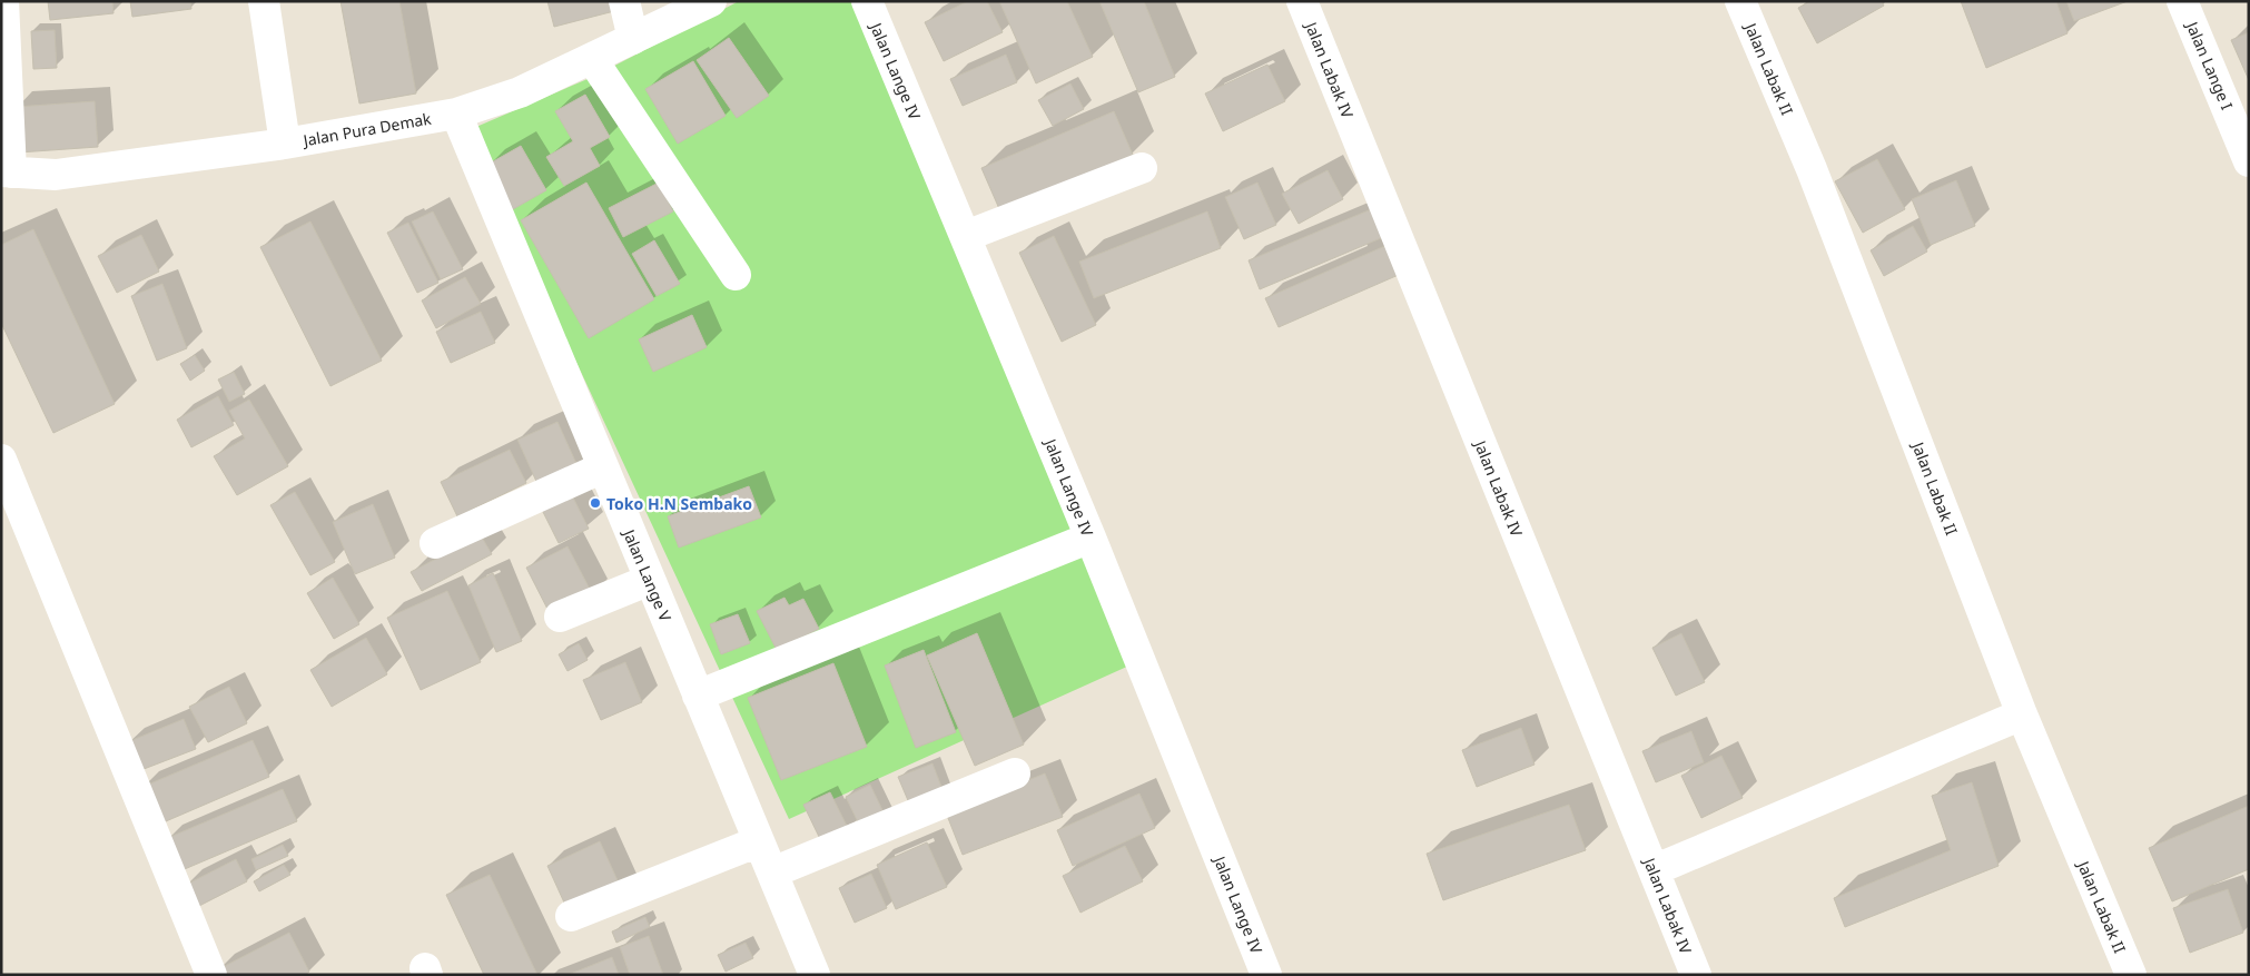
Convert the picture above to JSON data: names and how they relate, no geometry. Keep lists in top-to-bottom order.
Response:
{
  "streets": {
    "street": [
      "Jalan Lange I",
      "Jalan Labak II",
      "Jalan Labak IV",
      "Jalan Lange IV",
      "Jalan Pura Demak",
      "Jalan Lange V"
    ]
  },
  "crossings": [
    ["Jalan Pura Demak", "Jalan Lange V"]
  ],
  "places": ["Toko H.N Sembako"]
}
